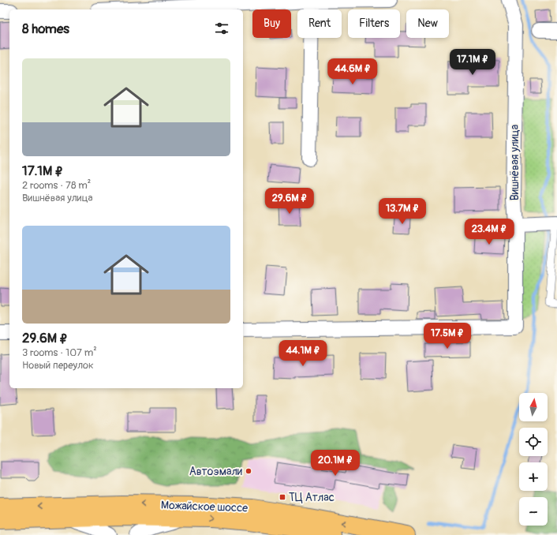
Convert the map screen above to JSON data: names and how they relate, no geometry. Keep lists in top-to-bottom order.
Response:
{
  "streets": {
    "main road": ["Можайское шоссе"],
    "street": ["Вишнёвая улица"]
  },
  "places": {
    "other": ["Автоэмали"],
    "transit": ["ТЦ Атлас"]
  },
  "north": "top",
  "page": {
    "chip": [
      "Buy",
      "Rent",
      "Filters",
      "New"
    ],
    "heading": "8 homes",
    "list": [
      {
        "name": "17.1M ₽",
        "note": "2 rooms · 78 m² · Вишнёвая улица"
      },
      {
        "name": "29.6M ₽",
        "note": "3 rooms · 107 m² · Новый переулок"
      }
    ],
    "price": [
      "17.1M ₽",
      "44.6M ₽",
      "29.6M ₽",
      "13.7M ₽",
      "23.4M ₽",
      "17.5M ₽",
      "44.1M ₽",
      "20.1M ₽"
    ],
    "map_buttons": ["+", "−"]
  }
}
